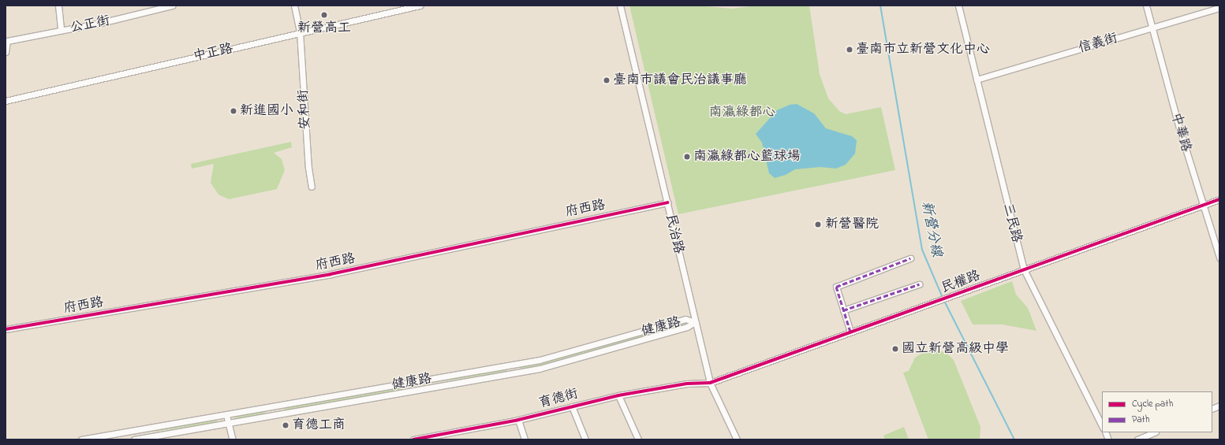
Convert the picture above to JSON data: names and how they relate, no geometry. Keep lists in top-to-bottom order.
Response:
{
  "streets": {
    "street": [
      "公正街",
      "信義街",
      "中正路",
      "安和街",
      "中華路",
      "府西路",
      "三民路",
      "民治路",
      "民權路",
      "健康路",
      "育德街"
    ]
  },
  "crossings": [
    ["信義街", "中華路"],
    ["信義街", "三民路"],
    ["中正路", "安和街"],
    ["中華路", "民權路"],
    ["府西路", "民治路"],
    ["三民路", "民權路"],
    ["民治路", "民權路"],
    ["民治路", "健康路"],
    ["民治路", "育德街"],
    ["民權路", "育德街"]
  ],
  "water": ["新營分線"],
  "parks": ["南瀛綠都心"],
  "places": [
    "新營高工",
    "臺南市立新營文化中心",
    "臺南市議會民治議事廳",
    "新進國小",
    "南瀛綠都心籃球場",
    "新營醫院",
    "國立新營高級中學",
    "育德工商"
  ],
  "legend": ["Cycle path", "Path"]
}
